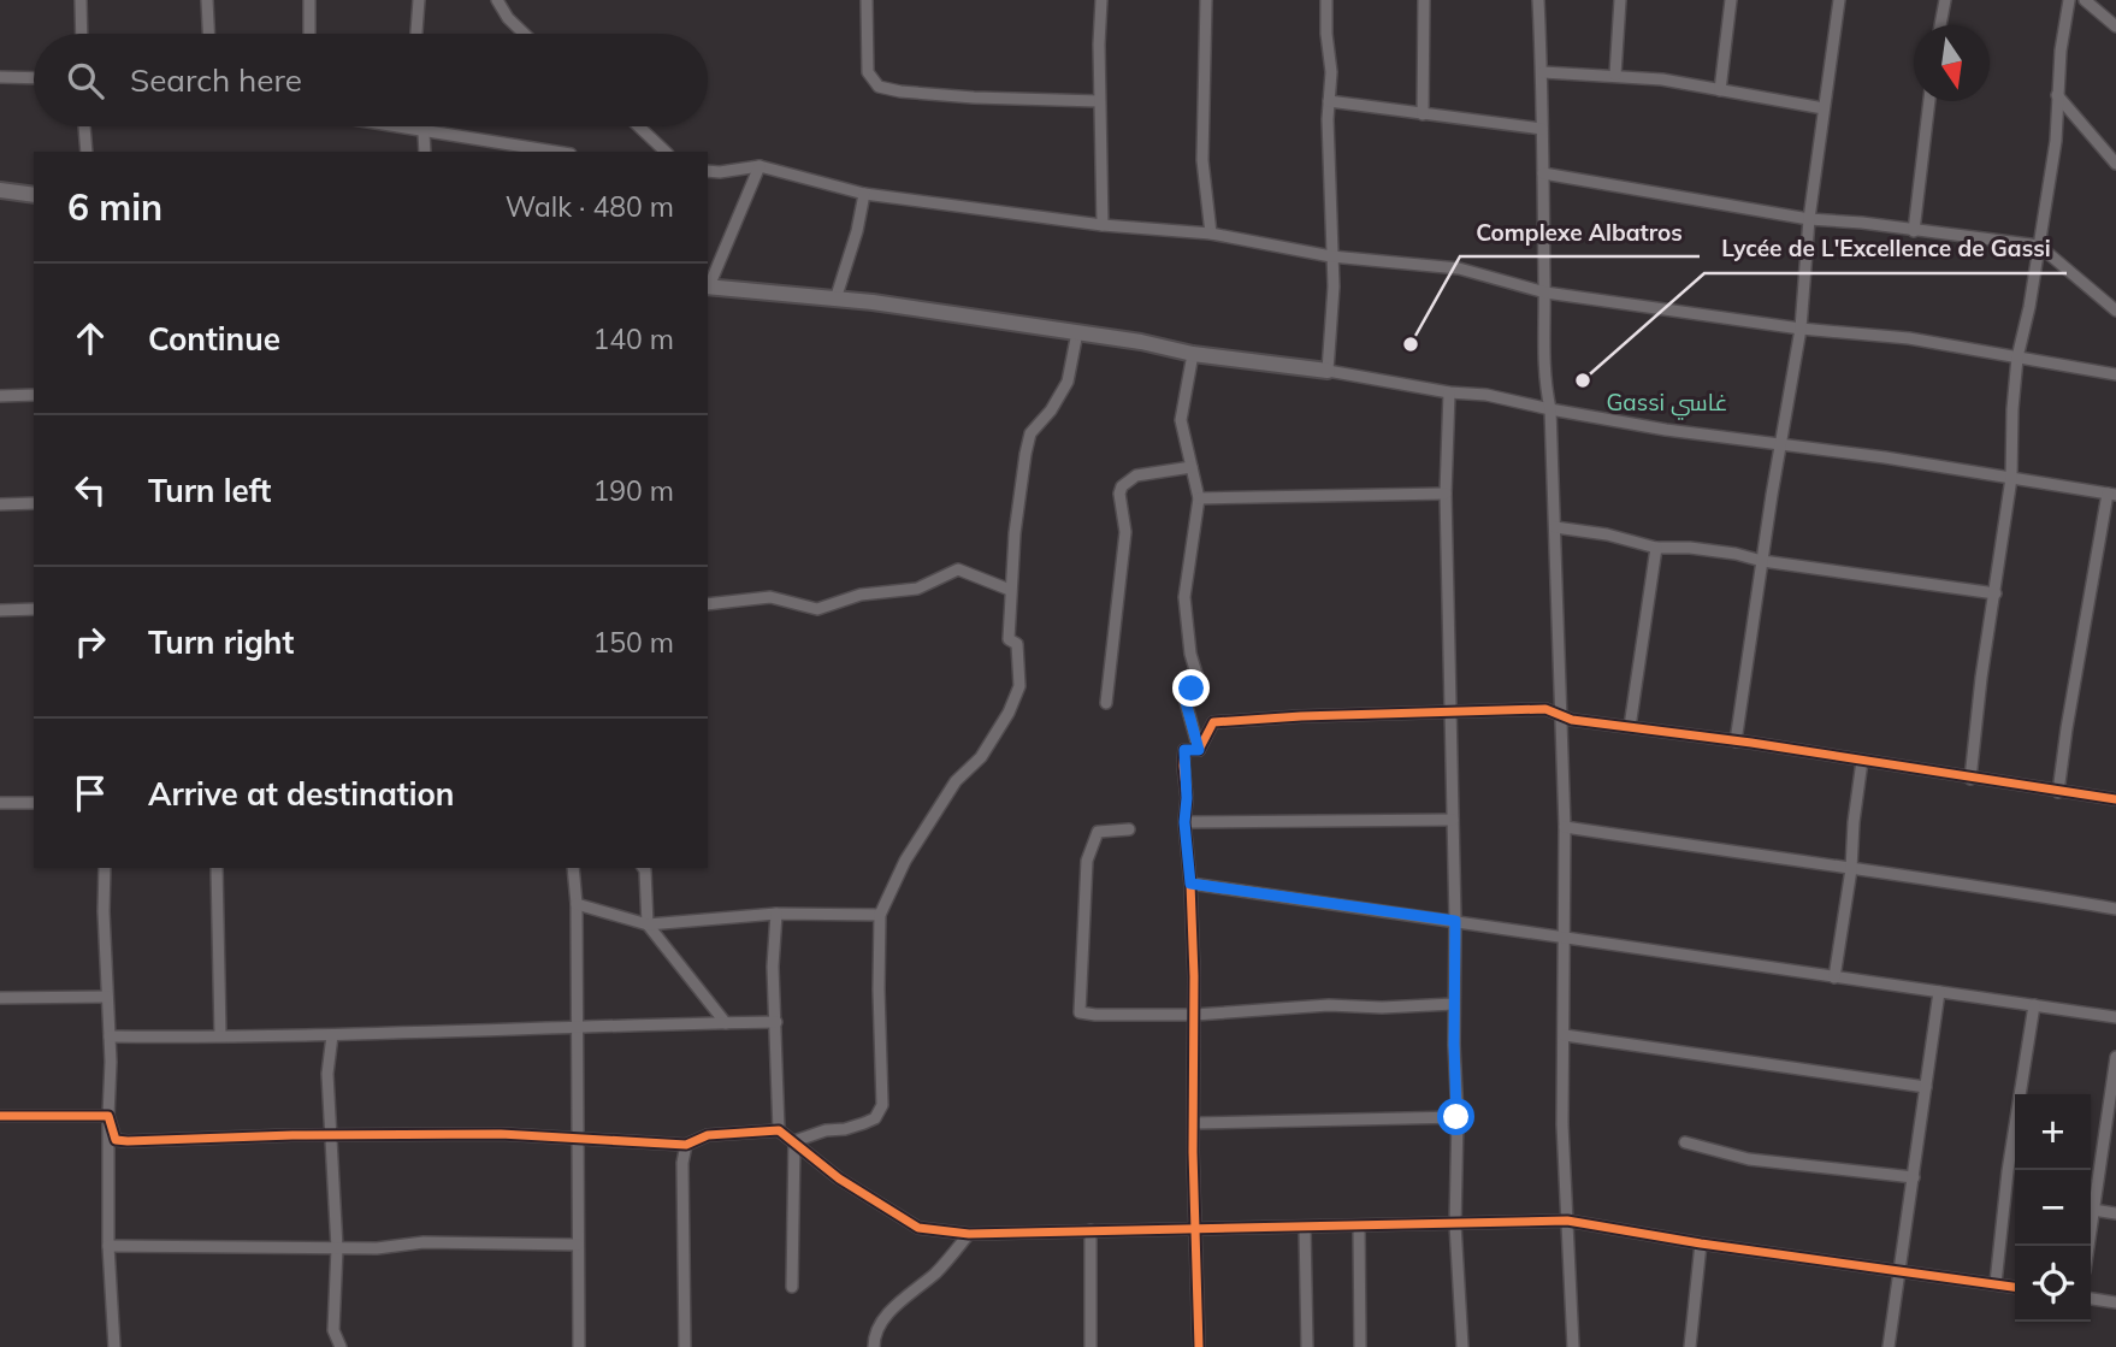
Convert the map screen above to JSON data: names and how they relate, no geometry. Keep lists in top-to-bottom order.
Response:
{
  "districts": ["Gassi غاسي"],
  "places": ["Complexe Albatros", "Lycée de L'Excellence de Gassi"],
  "north": "bottom",
  "page": {
    "search": "Search here",
    "heading": ["6 min", "Walk · 480 m"],
    "list": [
      ["Continue", "140 m"],
      ["Turn left", "190 m"],
      ["Turn right", "150 m"],
      "Arrive at destination"
    ],
    "map_buttons": ["+", "−"]
  }
}
